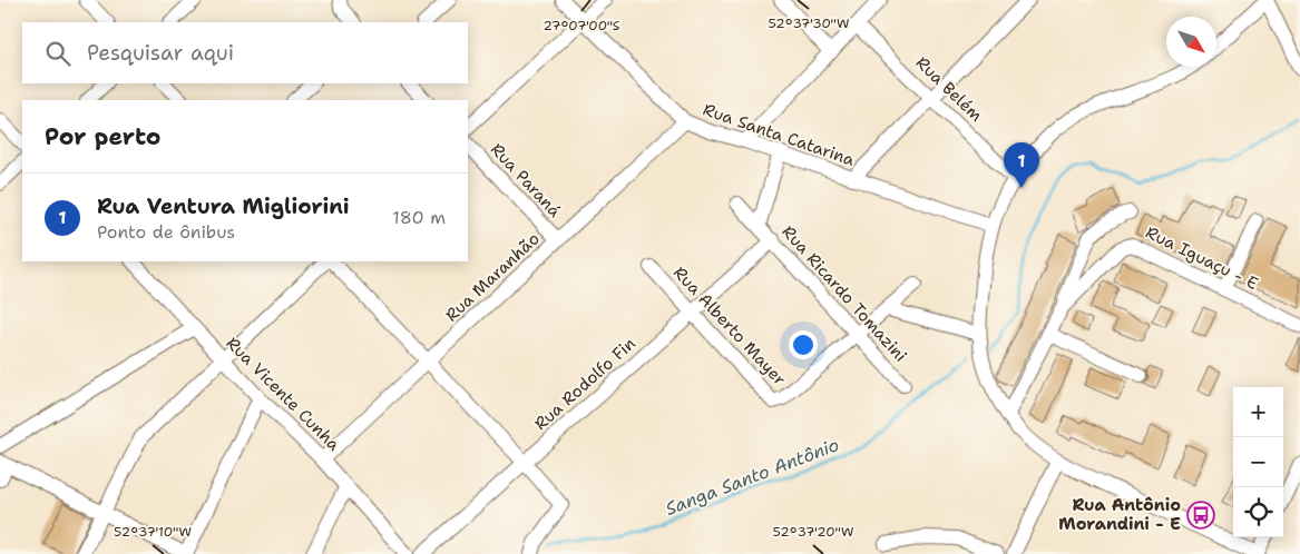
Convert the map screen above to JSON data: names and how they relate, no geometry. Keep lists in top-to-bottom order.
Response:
{
  "streets": {
    "street": [
      "Rua Belém",
      "Rua Santa Catarina",
      "Rua Paraná",
      "Rua Iguaçu - E",
      "Rua Maranhão",
      "Rua Ricardo Tomazini",
      "Rua Alberto Mayer",
      "Rua Rodolfo Fin",
      "Rua Vicente Cunha"
    ]
  },
  "crossings": [
    ["Rua Santa Catarina", "Rua Maranhão"],
    ["Rua Santa Catarina", "Rua Ricardo Tomazini"],
    ["Rua Paraná", "Rua Maranhão"],
    ["Rua Maranhão", "Rua Vicente Cunha"],
    ["Rua Ricardo Tomazini", "Rua Alberto Mayer"],
    ["Rua Ricardo Tomazini", "Rua Rodolfo Fin"],
    ["Rua Alberto Mayer", "Rua Rodolfo Fin"]
  ],
  "water": ["Sanga Santo Antônio"],
  "places": {
    "bus stop": ["Rua Antônio Morandini - E"]
  },
  "north": "bottom right",
  "page": {
    "search": "Pesquisar aqui",
    "heading": "Por perto",
    "pins": "1",
    "list": [
      {
        "mark": "1",
        "name": "Rua Ventura Migliorini",
        "note": "Ponto de ônibus",
        "value": "180 m"
      }
    ],
    "map_buttons": ["+", "−"]
  },
  "coordinates": [
    "52°37'30\"W",
    "27°07'00\"S",
    "52°37'10\"W",
    "52°37'20\"W"
  ]
}
